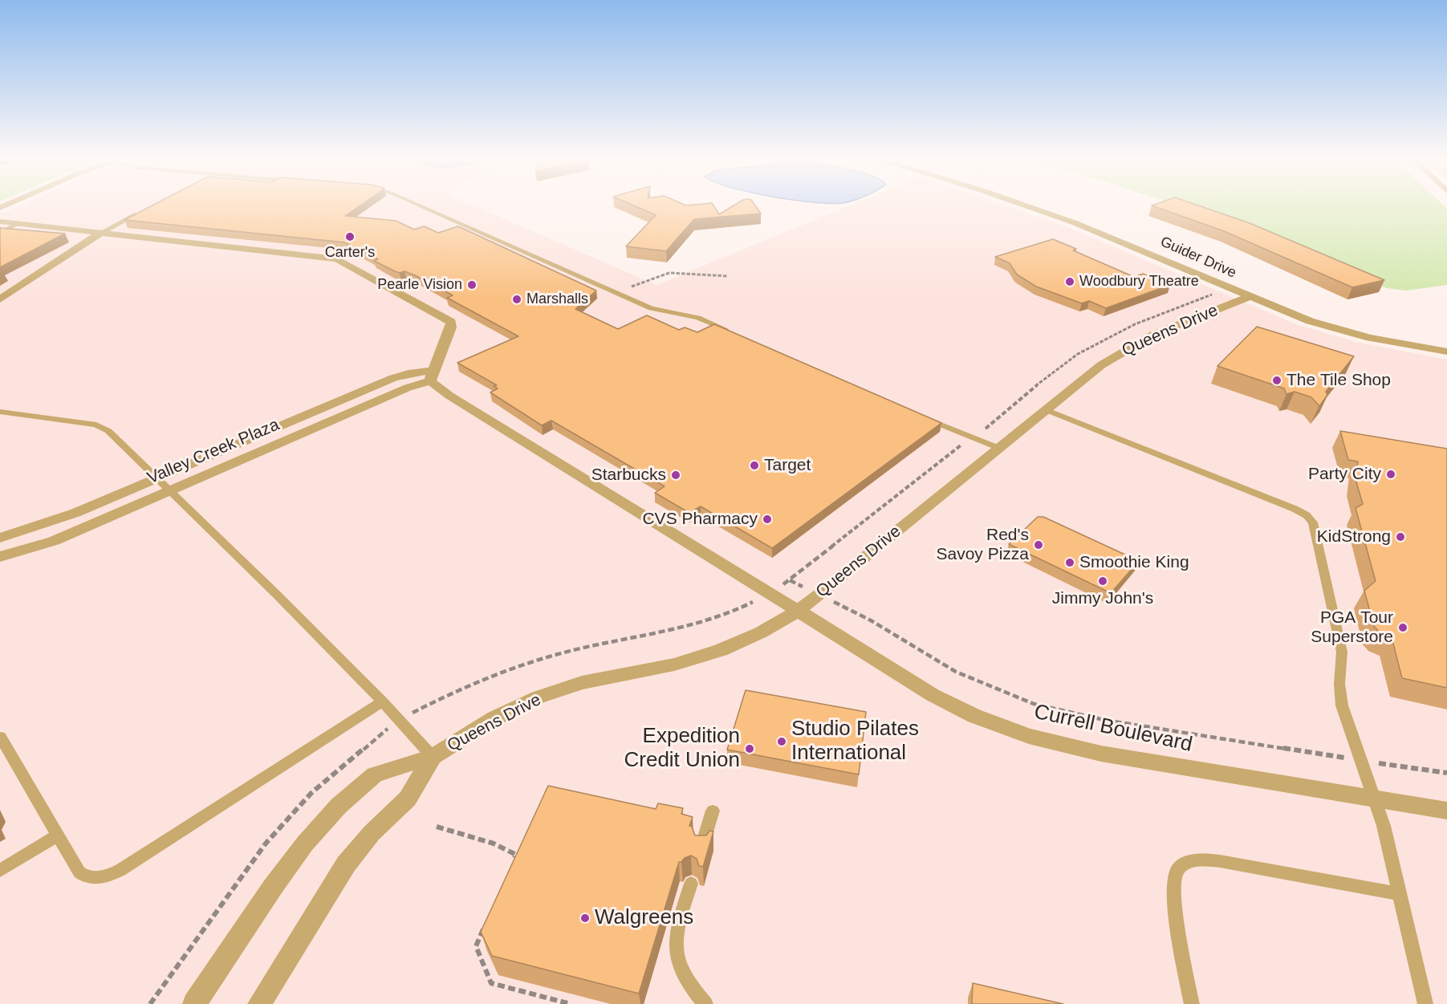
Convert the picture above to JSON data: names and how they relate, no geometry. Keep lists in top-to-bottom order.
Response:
{
  "streets": {
    "street": [
      "Guider Drive",
      "Queens Drive",
      "Valley Creek Plaza",
      "Currell Boulevard"
    ]
  },
  "crossings": [
    ["Guider Drive", "Queens Drive"],
    ["Queens Drive", "Currell Boulevard"],
    ["Valley Creek Plaza", "Currell Boulevard"]
  ],
  "places": [
    "Carter's",
    "Woodbury Theatre",
    "Pearle Vision",
    "Marshalls",
    "The Tile Shop",
    "Target",
    "Party City",
    "Starbucks",
    "CVS Pharmacy",
    "KidStrong",
    "Red's Savoy Pizza",
    "Smoothie King",
    "Jimmy John's",
    "PGA Tour Superstore",
    "Studio Pilates International",
    "Expedition Credit Union",
    "Walgreens"
  ]
}
